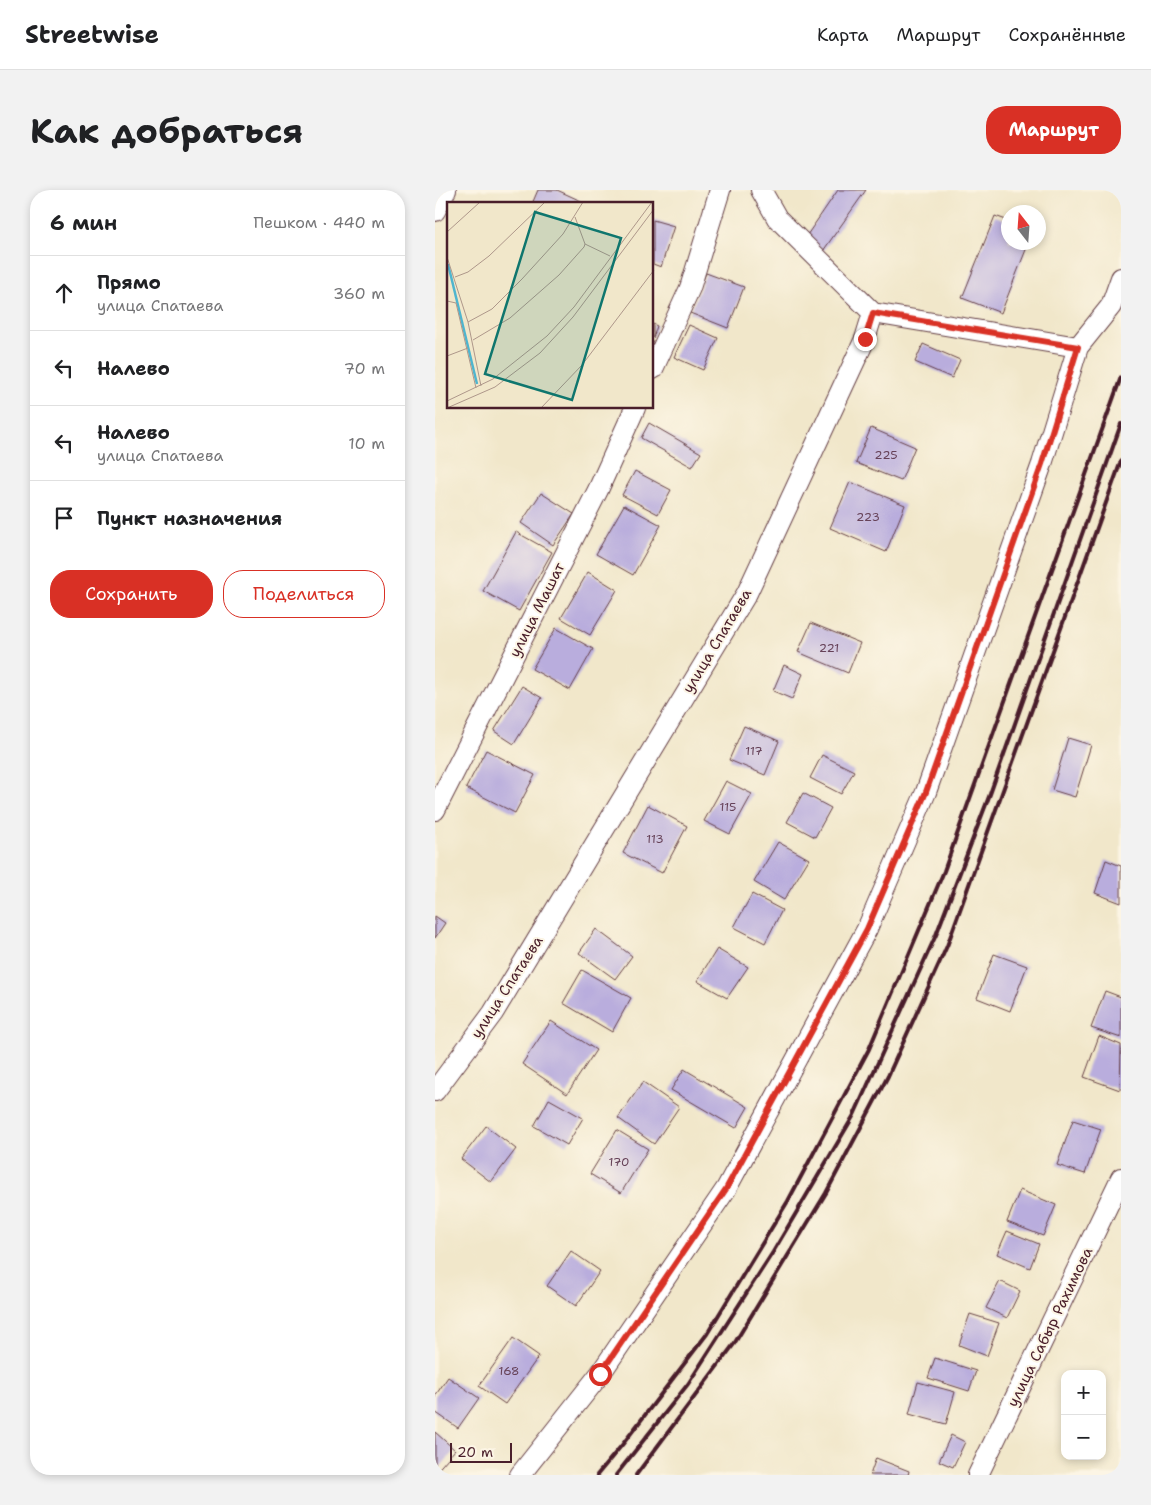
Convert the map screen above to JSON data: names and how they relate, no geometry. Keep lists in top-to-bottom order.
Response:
{
  "streets": {
    "street": ["улица Машат", "улица Спатаева", "улица Сабыр Рахимова"]
  },
  "house_numbers": [
    "225",
    "223",
    "221",
    "117",
    "115",
    "113",
    "170",
    "168"
  ],
  "scale_bar": "20 m",
  "north": "top",
  "page": {
    "header": "Streetwise",
    "nav": ["Карта", "Маршрут", "Сохранённые"],
    "buttons": [
      "Маршрут",
      ["Сохранить", "Поделиться"]
    ],
    "title": "Как добраться",
    "heading": ["6 мин", "Пешком · 440 m"],
    "list": [
      ["Прямо", "улица Спатаева", "360 m"],
      ["Налево", "70 m"],
      ["Налево", "улица Спатаева", "10 m"],
      "Пункт назначения"
    ],
    "map_buttons": ["+", "−"],
    "scale": "20 m"
  }
}
